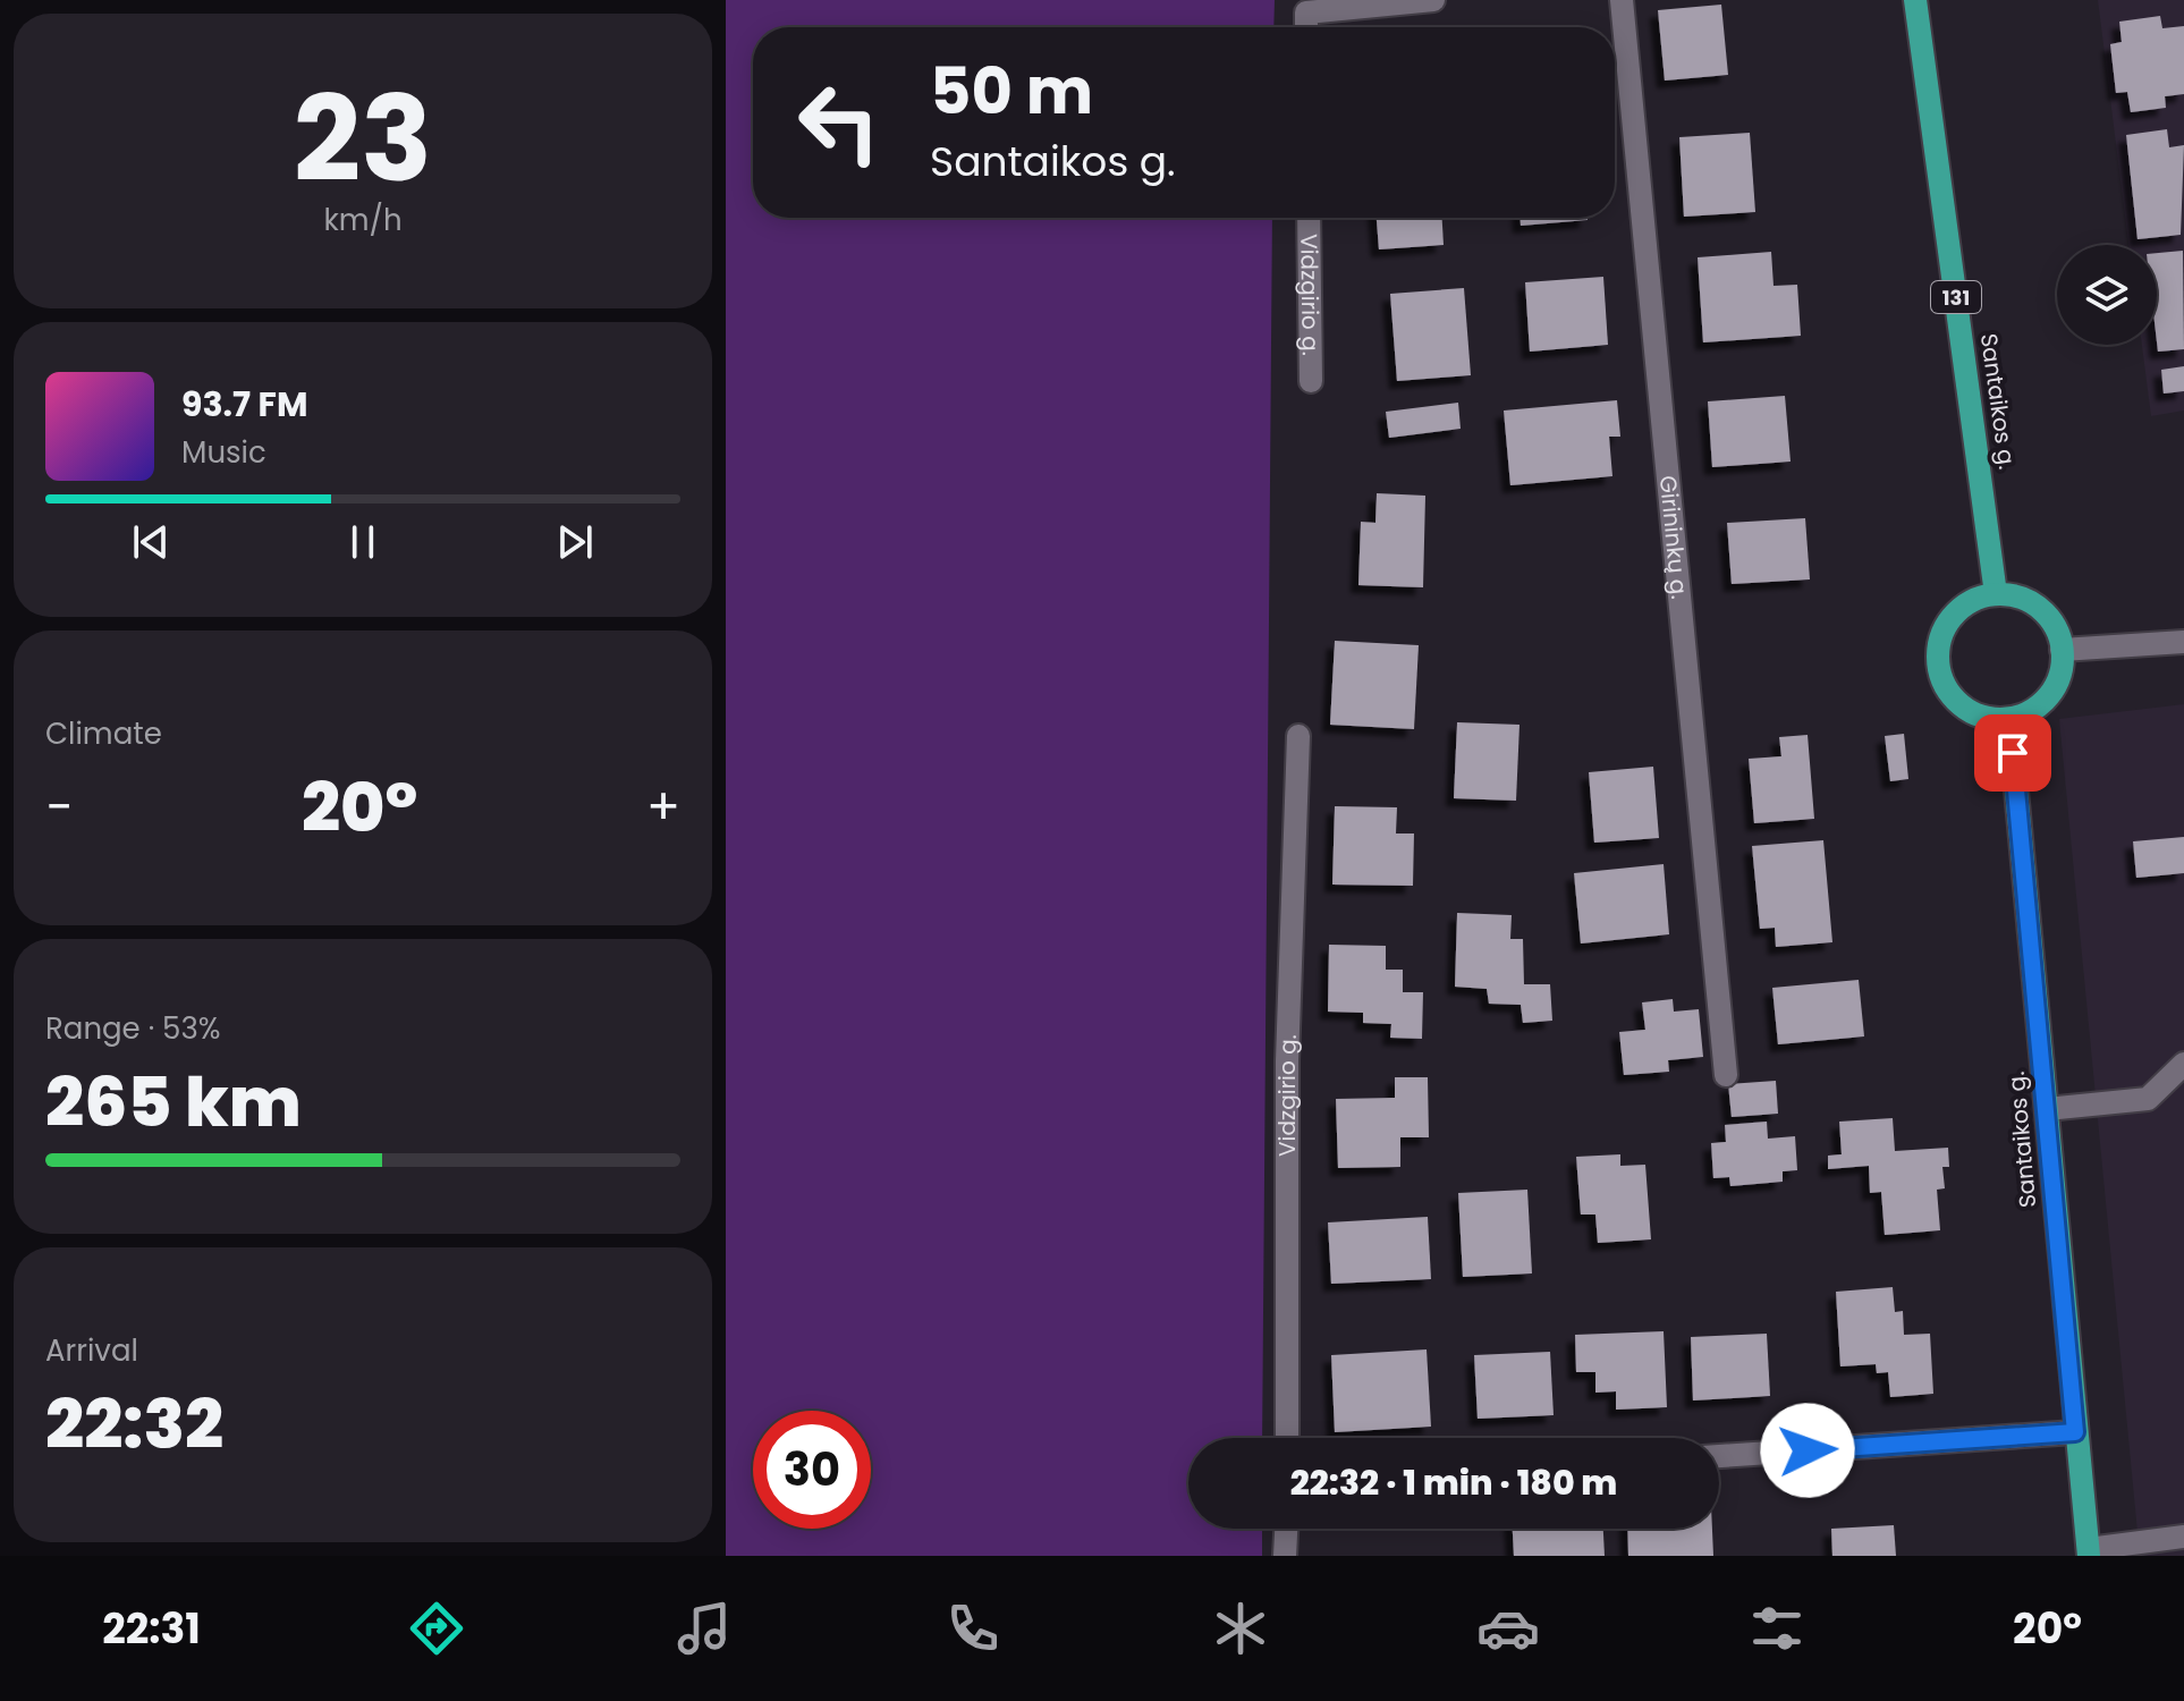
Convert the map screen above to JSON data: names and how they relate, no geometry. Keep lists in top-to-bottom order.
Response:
{
  "streets": {
    "main road": ["131", "Santaikos g."],
    "street": ["Vidzgirio g.", "Girininkų g."]
  },
  "page": {
    "tile": [
      ["23", "km/h"],
      "Climate",
      ["Range · 53%", "265 km"],
      ["Arrival", "22:32"]
    ],
    "turn": ["50 m", "Santaikos g."],
    "song": ["93.7 FM", "Music"],
    "heat": ["−", "20°", "+"],
    "limit": "30",
    "trip": "22:32 · 1 min · 180 m",
    "tabs": ["22:31", "20°"]
  }
}
